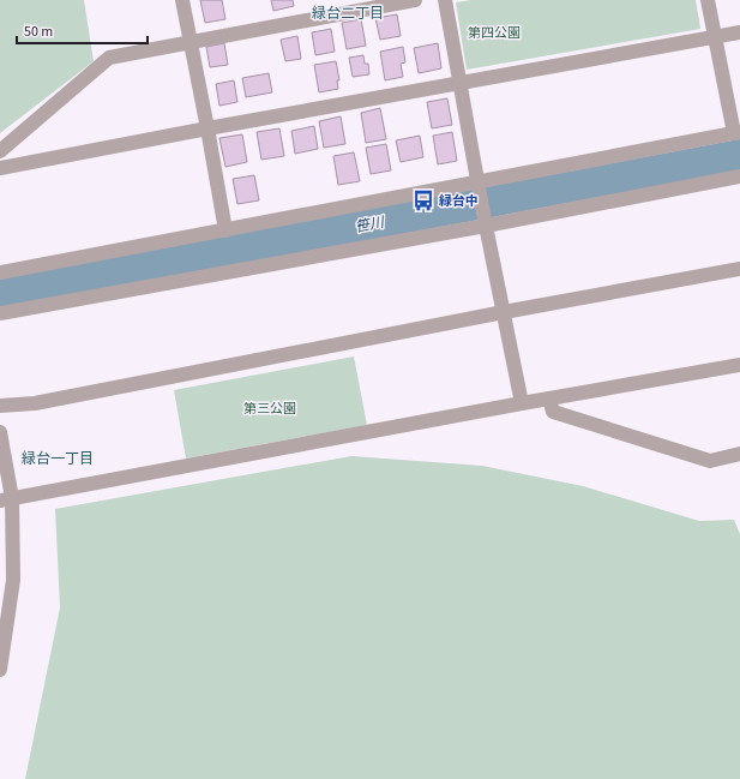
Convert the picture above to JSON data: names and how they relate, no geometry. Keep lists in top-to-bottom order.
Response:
{
  "districts": ["緑台二丁目", "緑台一丁目"],
  "water": ["笹川"],
  "parks": ["第四公園", "第三公園"],
  "places": {
    "bus stop": ["緑台中"]
  },
  "scale_bar": "50 m"
}
